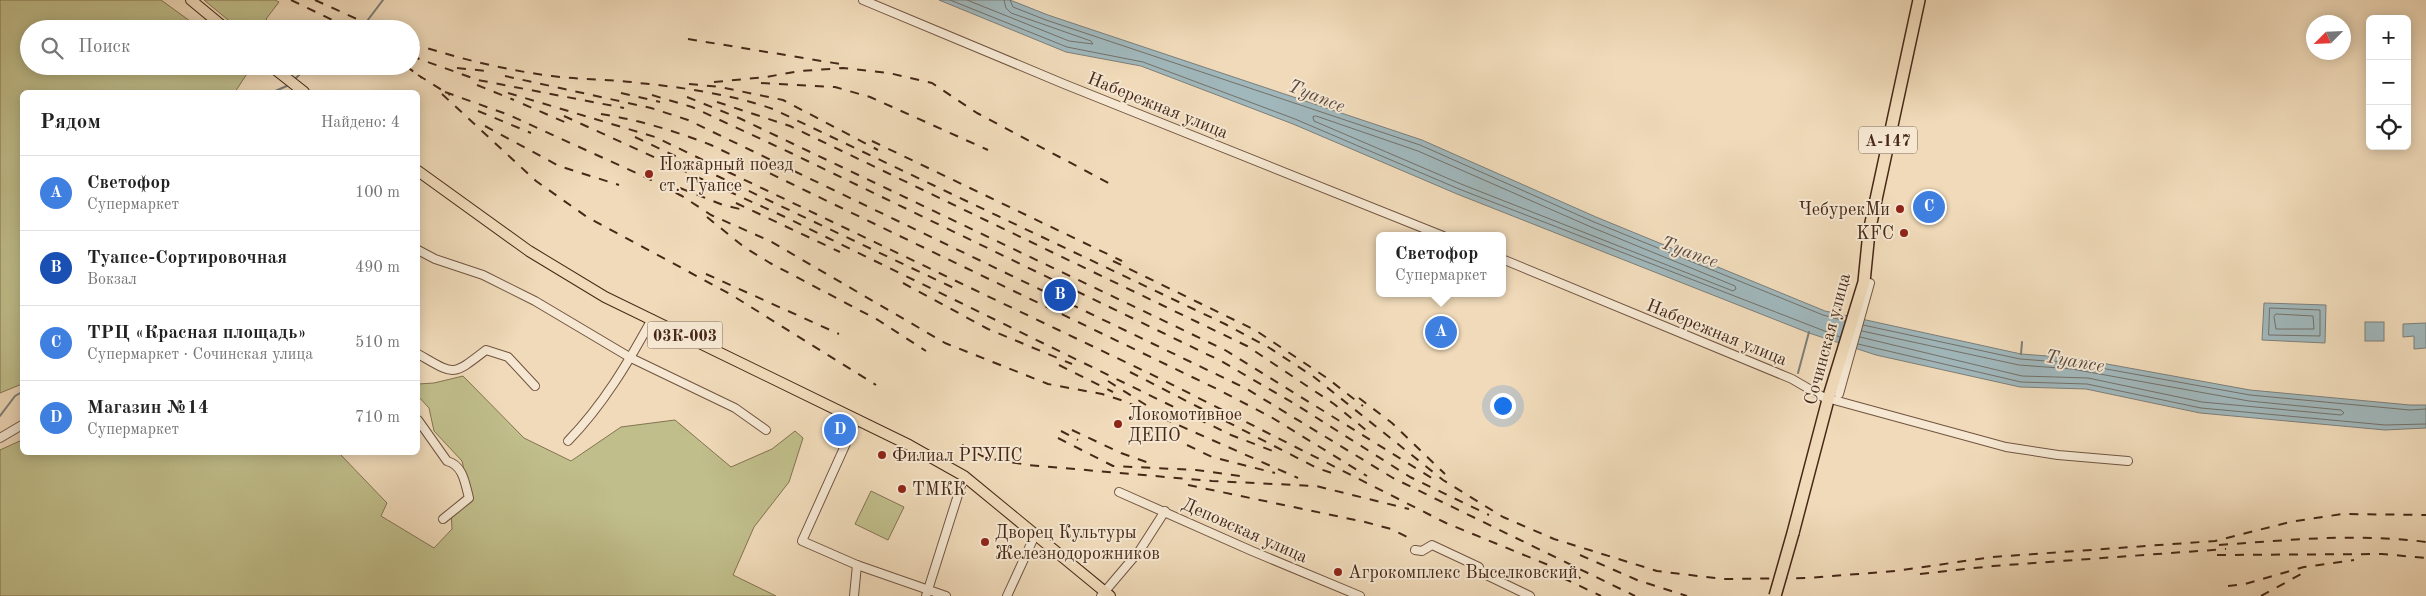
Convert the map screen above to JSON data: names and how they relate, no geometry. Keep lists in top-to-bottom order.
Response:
{
  "streets": {
    "highway": ["А-147", "Сочинская улица"],
    "main road": ["03К-003"],
    "street": ["Набережная улица", "Деповская улица"]
  },
  "crossings": [
    ["Набережная улица", "Сочинская улица"]
  ],
  "water": ["Туапсе"],
  "places": [
    "Пожарный поезд ст. Туапсе",
    "ЧебурекМи",
    "KFC",
    "Локомотивное ДЕПО",
    "Филиал РГУПС",
    "ТМКК",
    "Дворец Культуры Железнодорожников",
    "Агрокомплекс Выселковский"
  ],
  "north": "bottom left",
  "page": {
    "map_buttons": ["+", "−"],
    "search": "Поиск",
    "heading": ["Рядом", "Найдено: 4"],
    "list": [
      {
        "mark": "A",
        "name": "Светофор",
        "note": "Супермаркет",
        "value": "100 m"
      },
      {
        "mark": "B",
        "name": "Туапсе-Сортировочная",
        "note": "Вокзал",
        "value": "490 m"
      },
      {
        "mark": "C",
        "name": "ТРЦ «Красная площадь»",
        "note": "Супермаркет · Сочинская улица",
        "value": "510 m"
      },
      {
        "mark": "D",
        "name": "Магазин №14",
        "note": "Супермаркет",
        "value": "710 m"
      }
    ],
    "pins": [
      "C",
      "B",
      "A",
      "D"
    ],
    "popup": ["Светофор", "Супермаркет"]
  }
}
